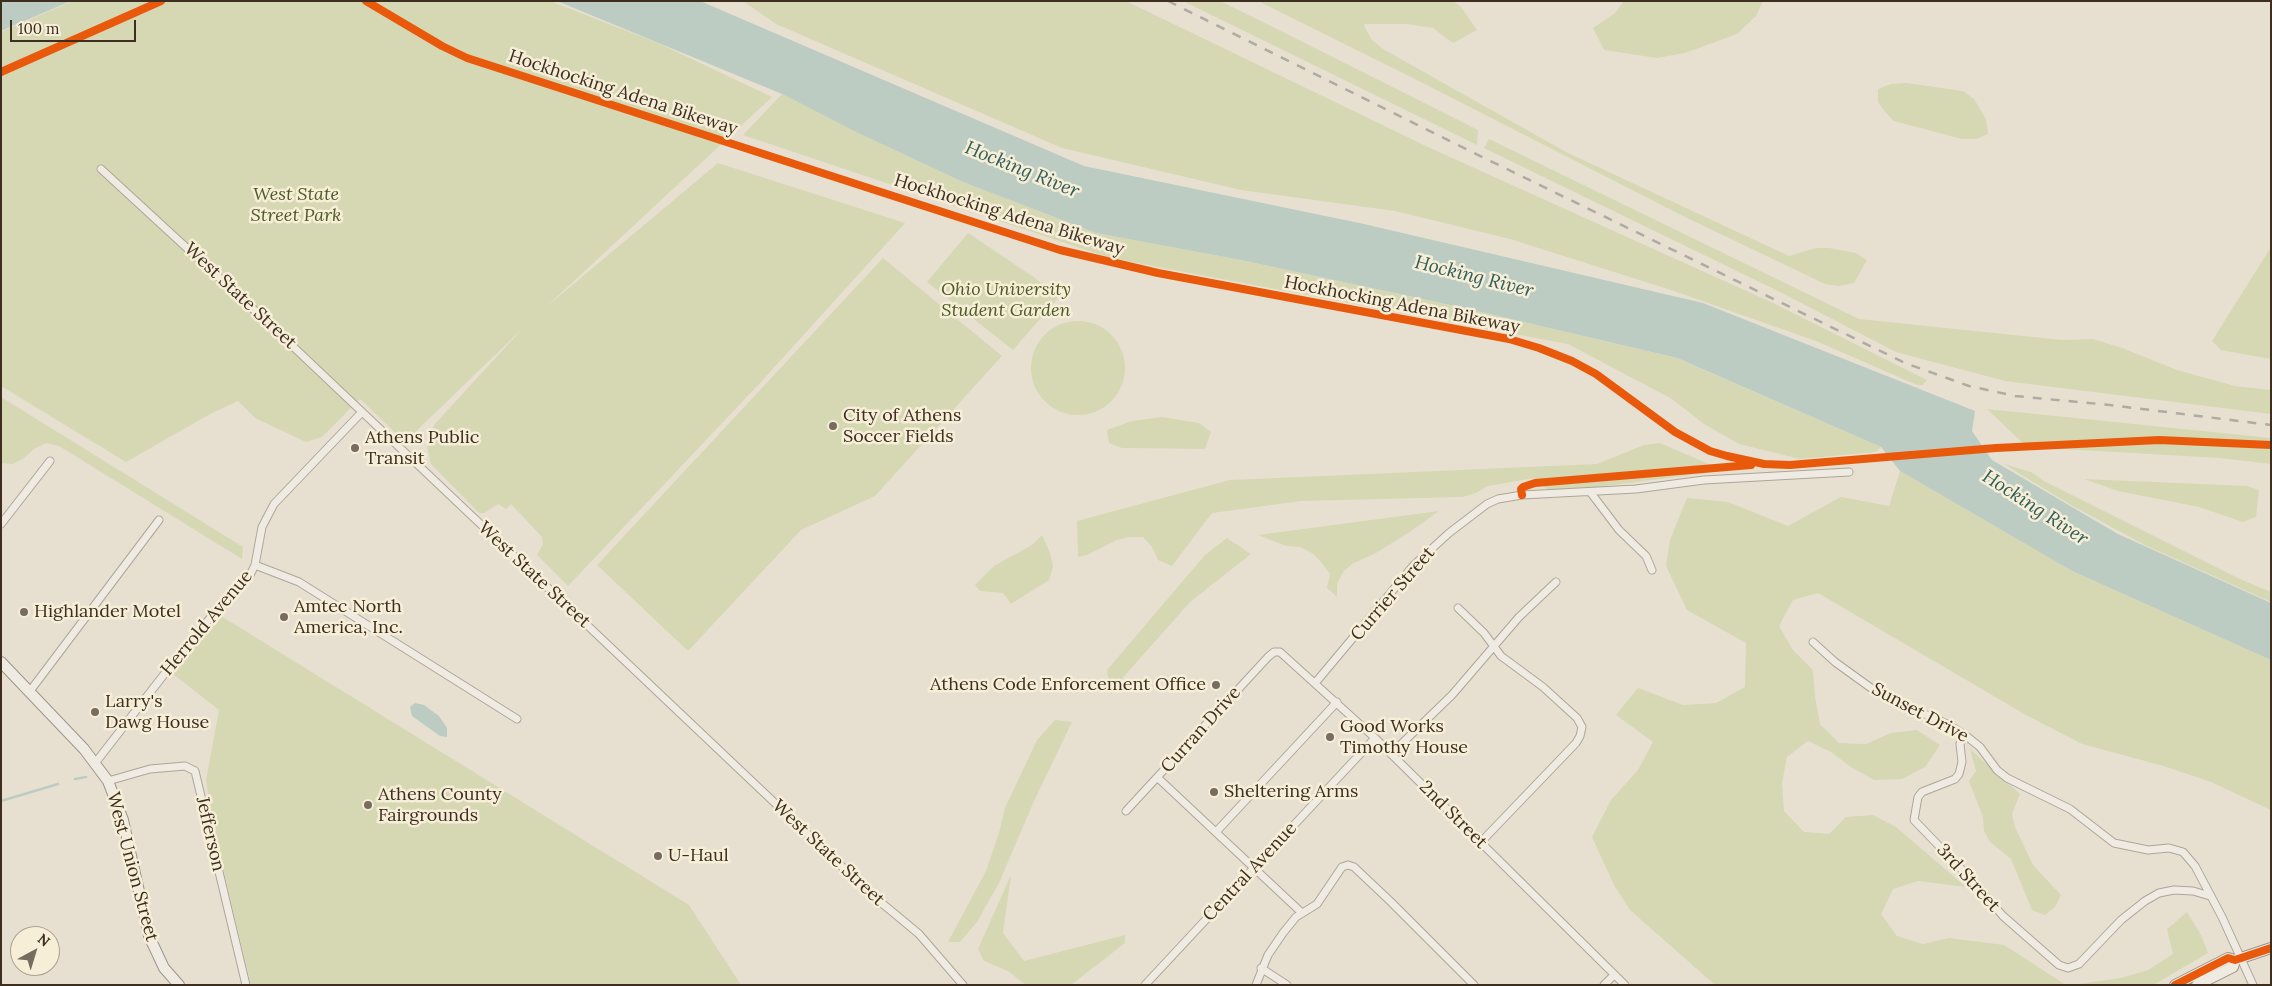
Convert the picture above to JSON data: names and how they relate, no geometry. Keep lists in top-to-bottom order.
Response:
{
  "streets": {
    "main road": ["West Union Street"],
    "street": [
      "West State Street",
      "Currier Street",
      "Herrold Avenue",
      "Sunset Drive",
      "Curran Drive",
      "2nd Street",
      "Jefferson",
      "Central Avenue",
      "3rd Street"
    ],
    "cycle path": ["Hockhocking Adena Bikeway"]
  },
  "crossings": [
    ["West State Street", "Herrold Avenue"],
    ["Currier Street", "2nd Street"],
    ["Herrold Avenue", "West Union Street"],
    ["Sunset Drive", "3rd Street"],
    ["Curran Drive", "2nd Street"],
    ["2nd Street", "Central Avenue"],
    ["Jefferson", "West Union Street"]
  ],
  "water": ["Hocking River"],
  "parks": ["West State Street Park", "Ohio University Student Garden"],
  "places": [
    "City of Athens Soccer Fields",
    "Athens Public Transit",
    "Highlander Motel",
    "Amtec North America, Inc.",
    "Athens Code Enforcement Office",
    "Larry's Dawg House",
    "Good Works Timothy House",
    "Sheltering Arms",
    "Athens County Fairgrounds",
    "U-Haul"
  ],
  "scale_bar": "100 m",
  "north": "top right"
}
